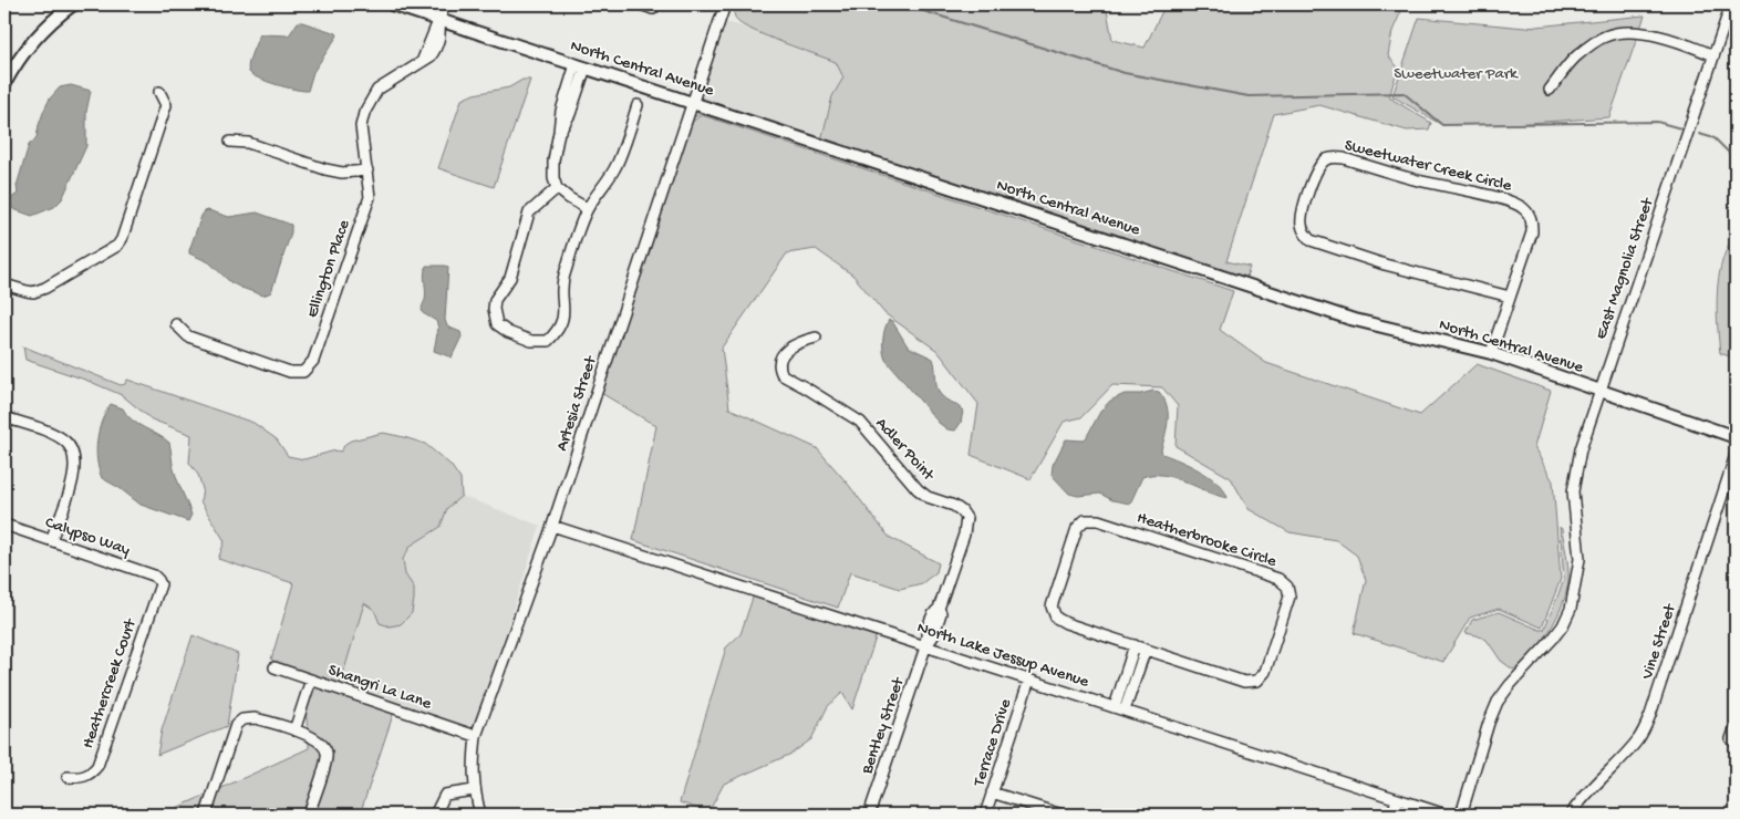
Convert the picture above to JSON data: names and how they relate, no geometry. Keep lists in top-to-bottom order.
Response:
{
  "streets": {
    "main road": ["North Central Avenue"],
    "street": [
      "Sweetwater Creek Circle",
      "Ellington Place",
      "East Magnolia Street",
      "Artesia Street",
      "Adler Point",
      "Calypso Way",
      "Heatherbrooke Circle",
      "Vine Street",
      "North Lake Jessup Avenue",
      "Heathercreek Court",
      "Shangri La Lane",
      "Bentley Street",
      "Terrace Drive"
    ]
  },
  "crossings": [
    ["North Central Avenue", "Sweetwater Creek Circle"],
    ["North Central Avenue", "Ellington Place"],
    ["North Central Avenue", "East Magnolia Street"],
    ["North Central Avenue", "Artesia Street"],
    ["Artesia Street", "North Lake Jessup Avenue"],
    ["Artesia Street", "Shangri La Lane"],
    ["Adler Point", "North Lake Jessup Avenue"],
    ["Adler Point", "Bentley Street"],
    ["Calypso Way", "Heathercreek Court"],
    ["North Lake Jessup Avenue", "Bentley Street"],
    ["North Lake Jessup Avenue", "Terrace Drive"]
  ],
  "parks": ["Sweetwater Park"]
}
